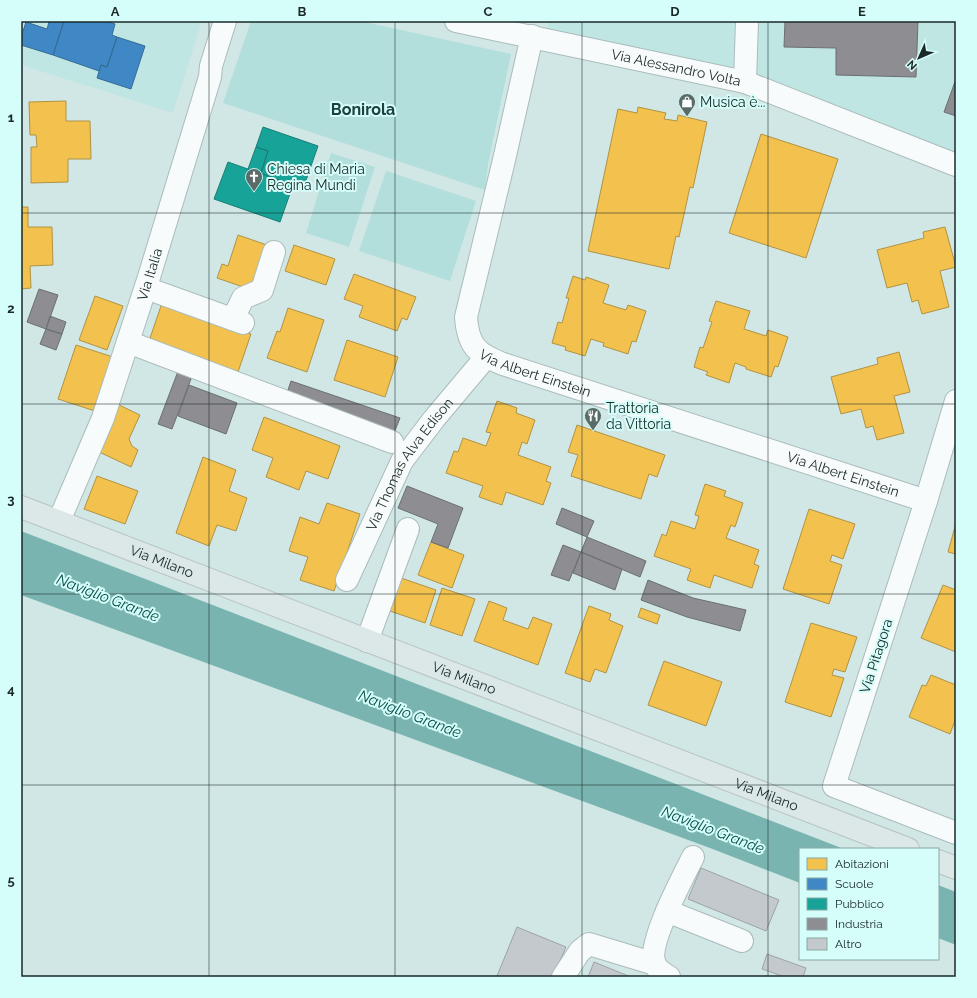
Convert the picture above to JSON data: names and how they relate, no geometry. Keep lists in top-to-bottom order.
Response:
{
  "streets": {
    "main road": ["Via Milano"],
    "street": [
      "Via Alessandro Volta",
      "Via Italia",
      "Via Albert Einstein",
      "Via Thomas Alva Edison",
      "Via Pitagora"
    ]
  },
  "crossings": [
    ["Via Alessandro Volta", "Via Albert Einstein"],
    ["Via Italia", "Via Milano"],
    ["Via Albert Einstein", "Via Thomas Alva Edison"],
    ["Via Albert Einstein", "Via Pitagora"]
  ],
  "districts": ["Bonirola"],
  "water": ["Naviglio Grande"],
  "places": {
    "shop": ["Musica è..."],
    "church": ["Chiesa di Maria Regina Mundi"],
    "restaurant": ["Trattoria da Vittoria"]
  },
  "legend": [
    "Abitazioni",
    "Scuole",
    "Pubblico",
    "Industria",
    "Altro"
  ],
  "north": "bottom left",
  "grid": {
    "columns": [
      "A",
      "B",
      "C",
      "D",
      "E"
    ],
    "rows": [
      "1",
      "2",
      "3",
      "4",
      "5"
    ]
  }
}
